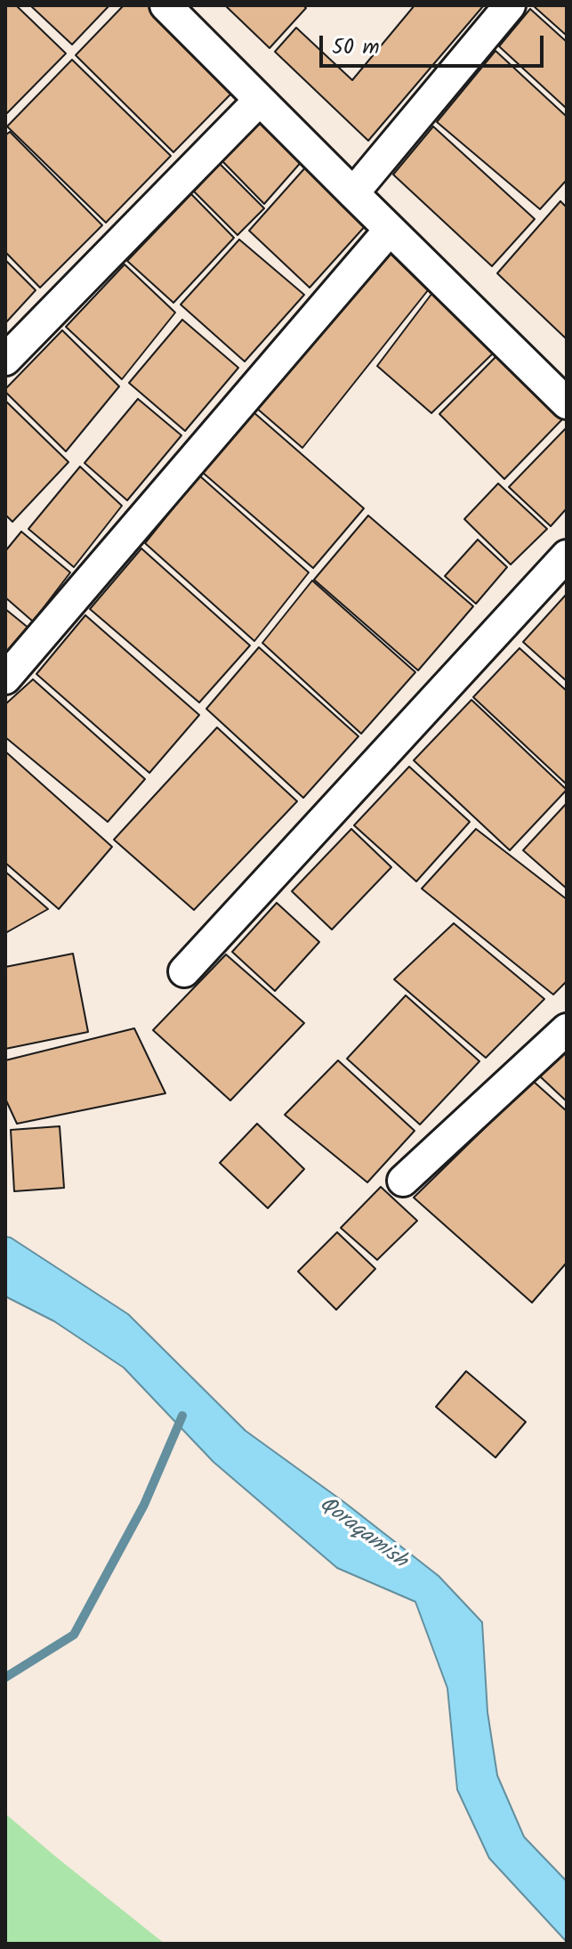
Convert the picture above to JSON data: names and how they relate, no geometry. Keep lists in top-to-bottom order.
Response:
{
  "water": ["Qoraqamish"],
  "scale_bar": "50 m"
}
